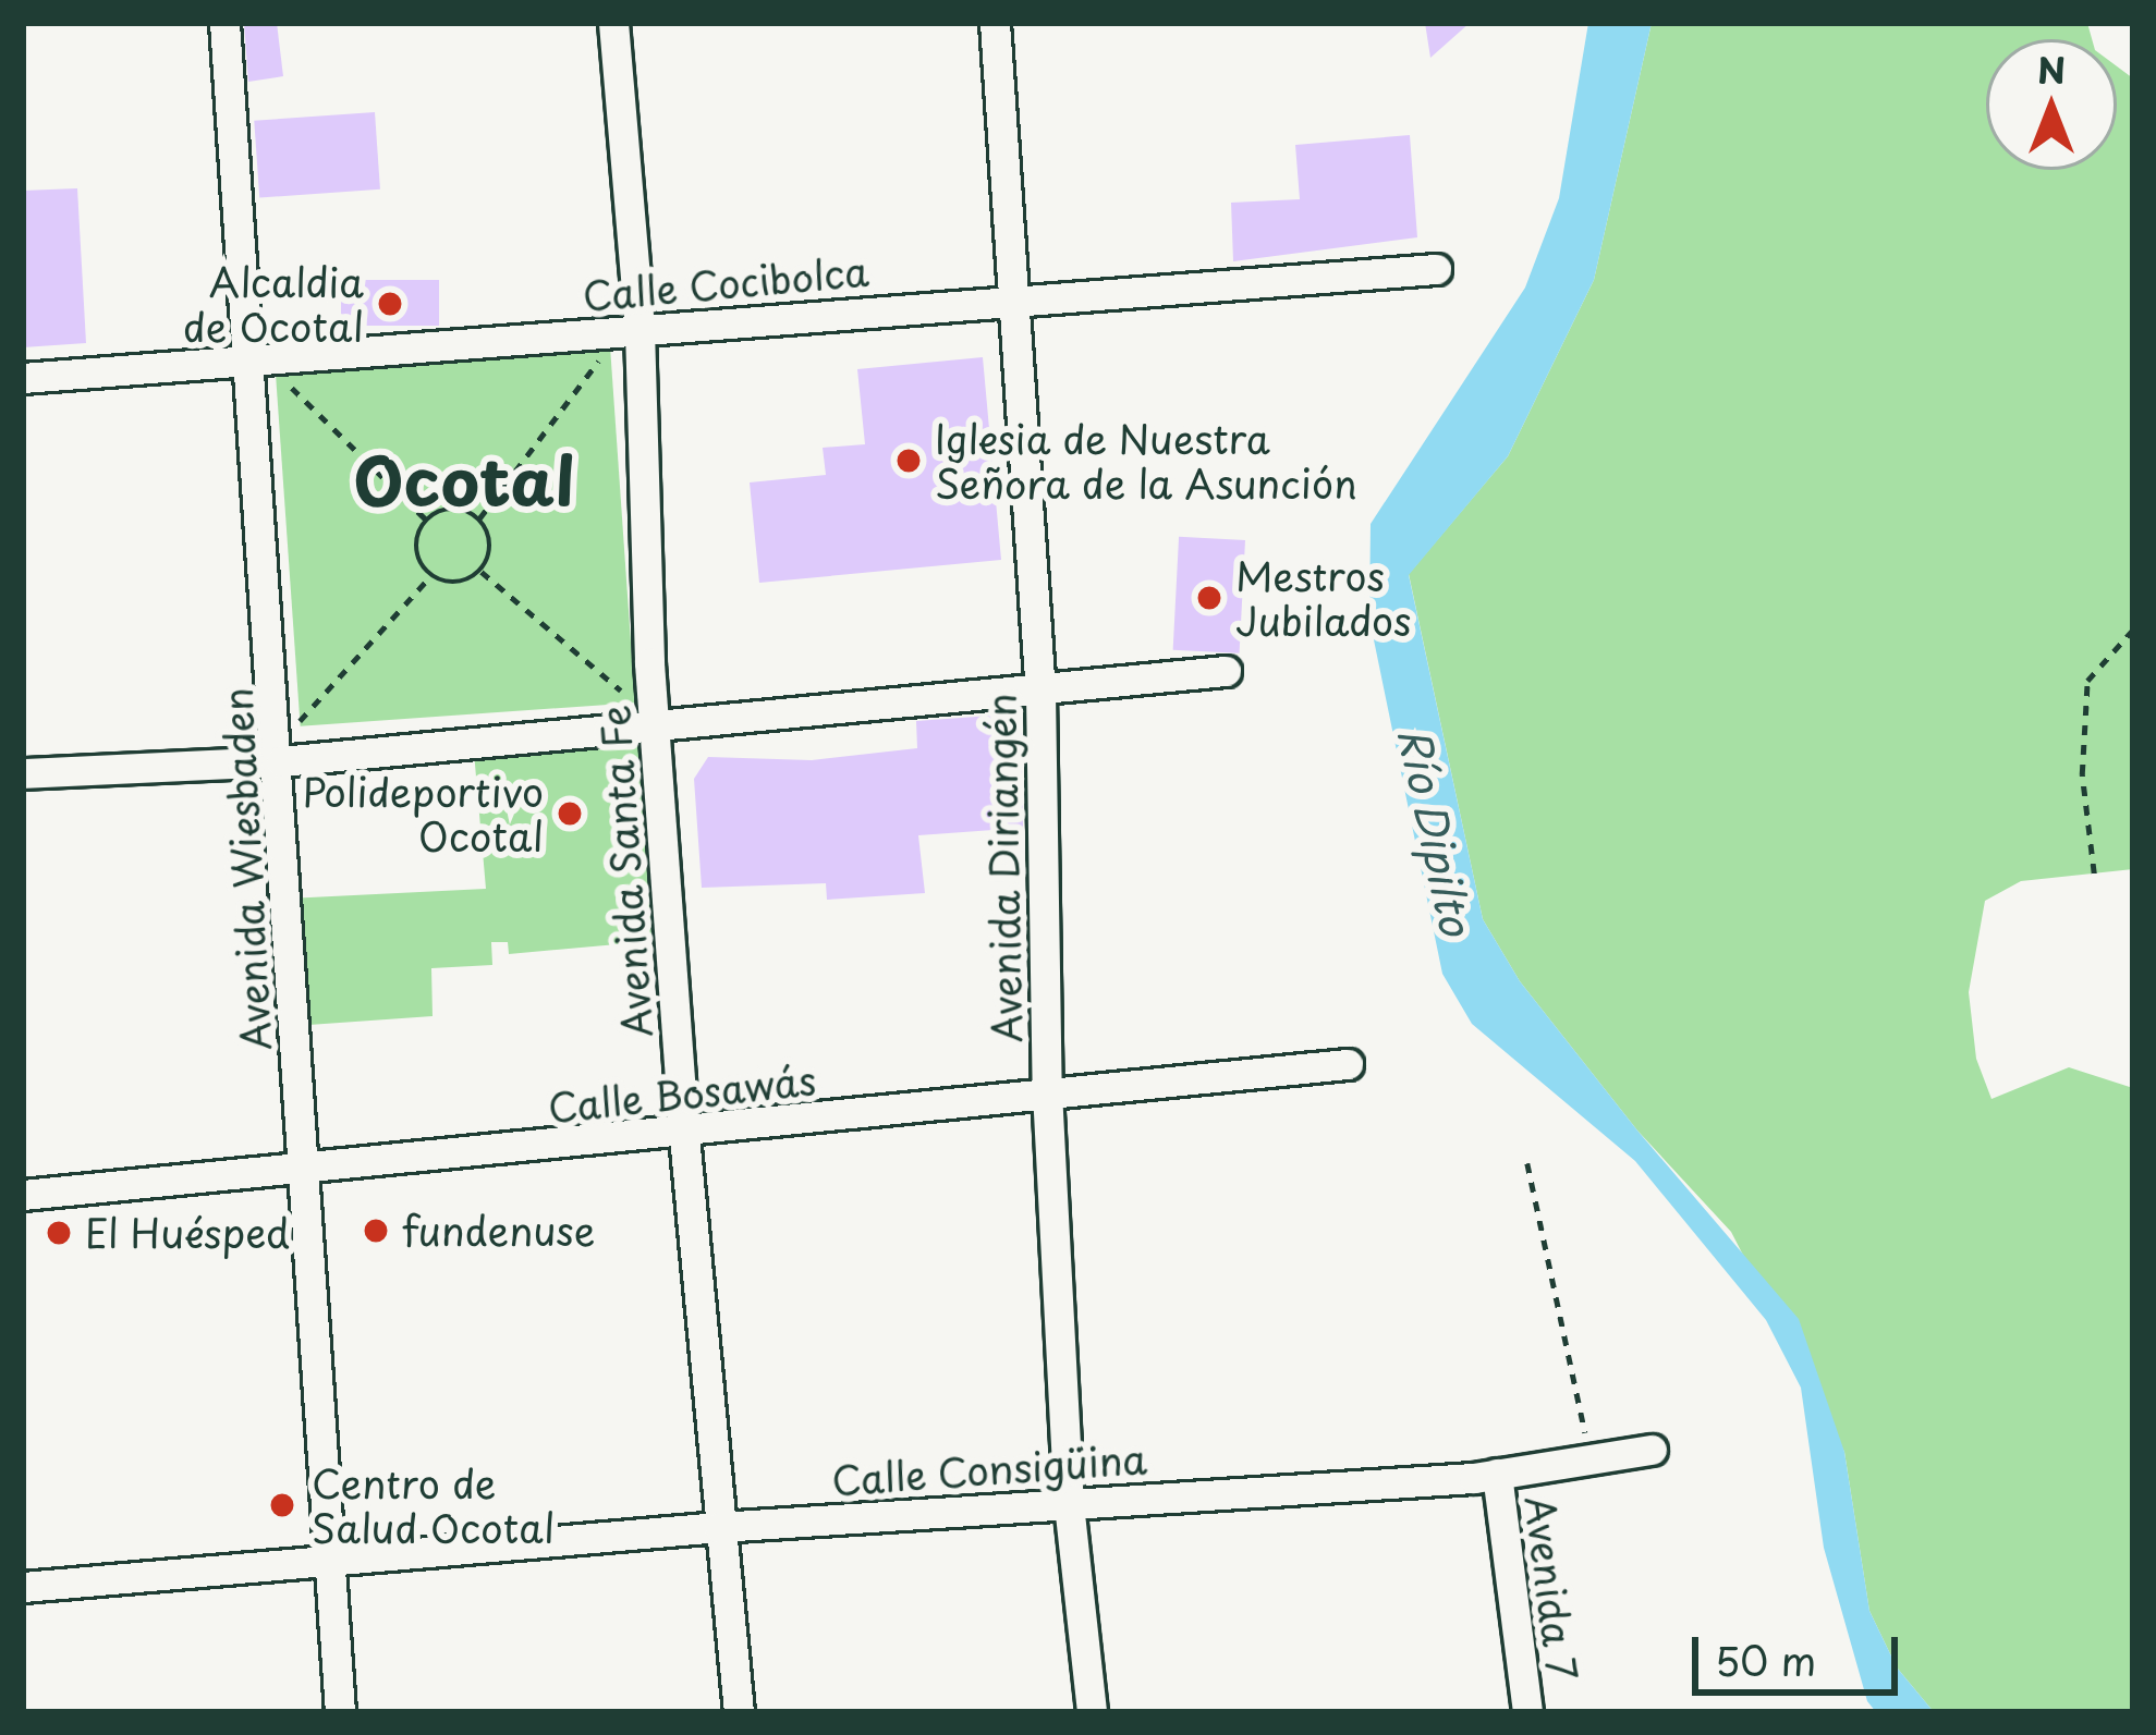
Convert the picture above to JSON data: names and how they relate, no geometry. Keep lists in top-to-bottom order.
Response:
{
  "streets": {
    "street": [
      "Calle Cocibolca",
      "Avenida Diriangén",
      "Avenida Wiesbaden",
      "Avenida Santa Fe",
      "Calle Bosawás",
      "Calle Consigüina",
      "Avenida 7"
    ]
  },
  "crossings": [
    ["Calle Cocibolca", "Avenida Diriangén"],
    ["Calle Cocibolca", "Avenida Wiesbaden"],
    ["Calle Cocibolca", "Avenida Santa Fe"],
    ["Avenida Diriangén", "Calle Bosawás"],
    ["Avenida Diriangén", "Calle Consigüina"],
    ["Avenida Wiesbaden", "Calle Bosawás"],
    ["Avenida Wiesbaden", "Calle Consigüina"],
    ["Avenida Santa Fe", "Calle Bosawás"],
    ["Avenida Santa Fe", "Calle Consigüina"],
    ["Calle Consigüina", "Avenida 7"]
  ],
  "districts": ["Ocotal"],
  "water": ["Río Dipilto"],
  "places": [
    "Alcaldia de Ocotal",
    "Iglesia de Nuestra Señora de la Asunción",
    "Mestros Jubilados",
    "Polideportivo Ocotal",
    "fundenuse",
    "El Huésped",
    "Centro de Salud Ocotal"
  ],
  "scale_bar": "50 m",
  "north": "top"
}
